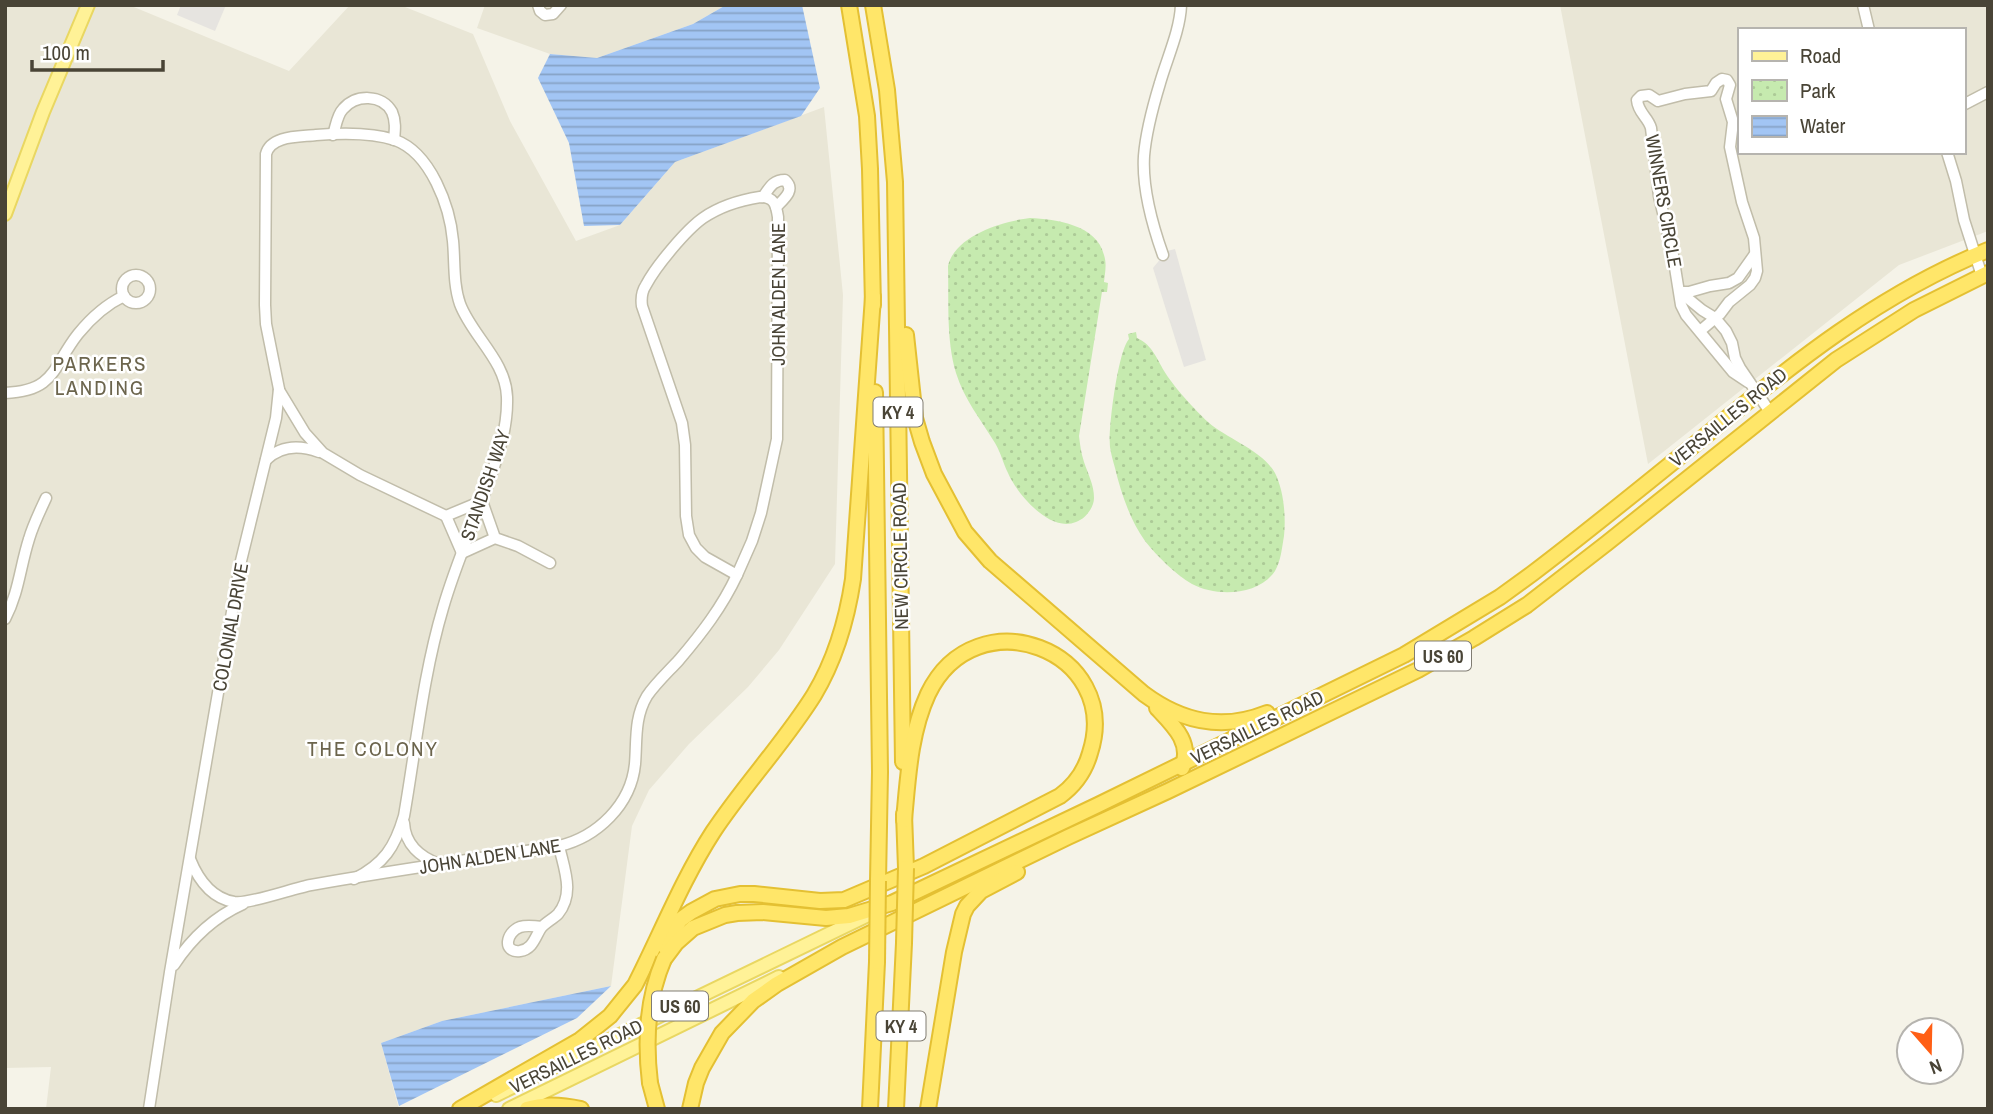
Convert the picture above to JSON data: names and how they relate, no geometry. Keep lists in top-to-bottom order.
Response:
{
  "streets": {
    "highway": [
      "KY 4",
      "VERSAILLES ROAD",
      "NEW CIRCLE ROAD",
      "US 60"
    ],
    "street": [
      "WINNERS CIRCLE",
      "JOHN ALDEN LANE",
      "STANDISH WAY",
      "COLONIAL DRIVE"
    ]
  },
  "crossings": [
    ["WINNERS CIRCLE", "VERSAILLES ROAD"],
    ["JOHN ALDEN LANE", "STANDISH WAY"],
    ["JOHN ALDEN LANE", "COLONIAL DRIVE"],
    ["STANDISH WAY", "COLONIAL DRIVE"]
  ],
  "districts": ["PARKERS LANDING", "THE COLONY"],
  "legend": ["Road", "Park", "Water"],
  "scale_bar": "100 m",
  "north": "bottom"
}
